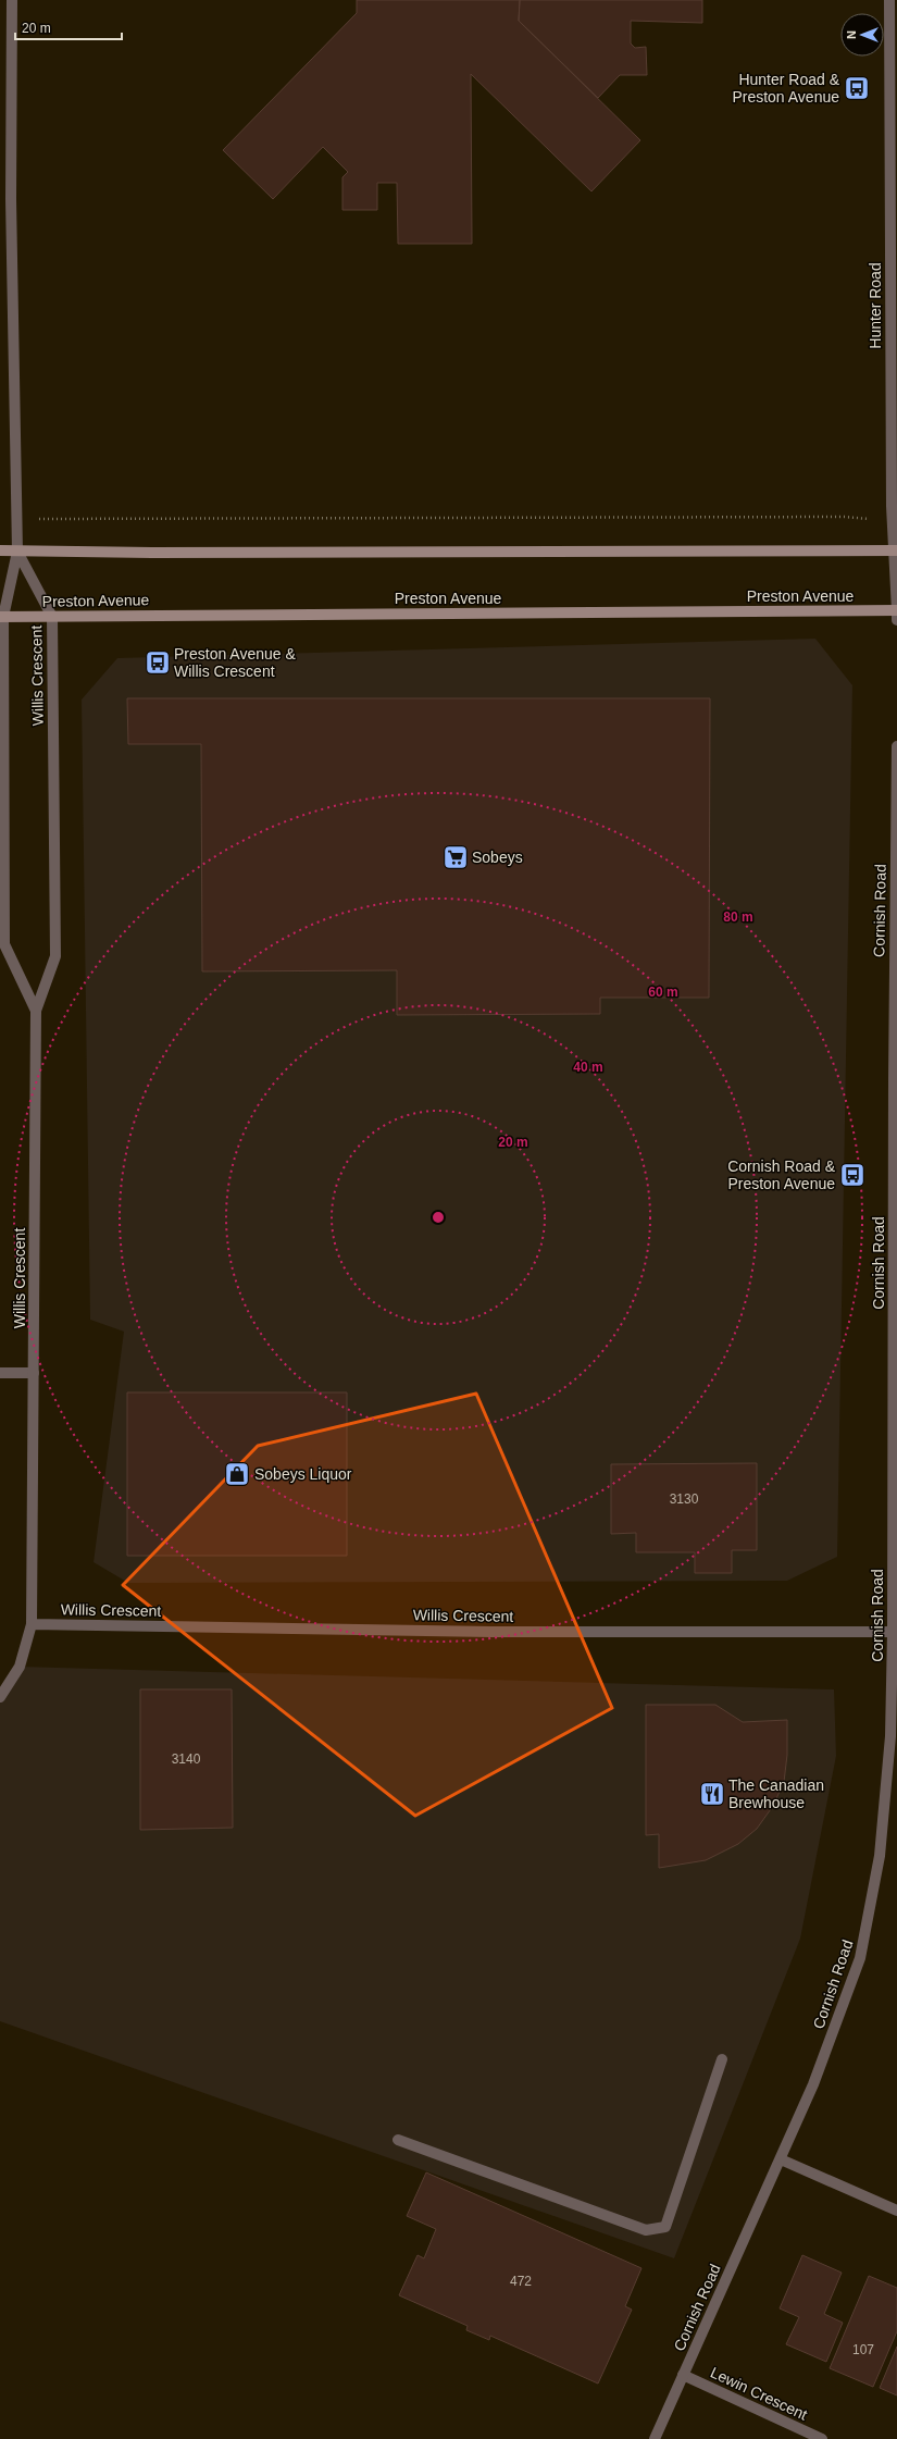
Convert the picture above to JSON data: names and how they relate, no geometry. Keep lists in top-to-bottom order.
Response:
{
  "streets": {
    "main road": ["Preston Avenue"],
    "street": [
      "Hunter Road",
      "Willis Crescent",
      "Cornish Road",
      "Lewin Crescent"
    ]
  },
  "crossings": [
    ["Hunter Road", "Preston Avenue"],
    ["Preston Avenue", "Willis Crescent"],
    ["Willis Crescent", "Cornish Road"],
    ["Cornish Road", "Lewin Crescent"]
  ],
  "places": {
    "bus stop": ["Hunter Road & Preston Avenue", "Preston Avenue & Willis Crescent", "Cornish Road & Preston Avenue"],
    "supermarket": ["Sobeys"],
    "shop": ["Sobeys Liquor"],
    "restaurant": ["The Canadian Brewhouse"]
  },
  "house_numbers": [
    "3130",
    "3140",
    "472",
    "107"
  ],
  "scale_bar": "20 m",
  "north": "left",
  "rings": [
    "80 m",
    "60 m",
    "40 m",
    "20 m"
  ]
}
